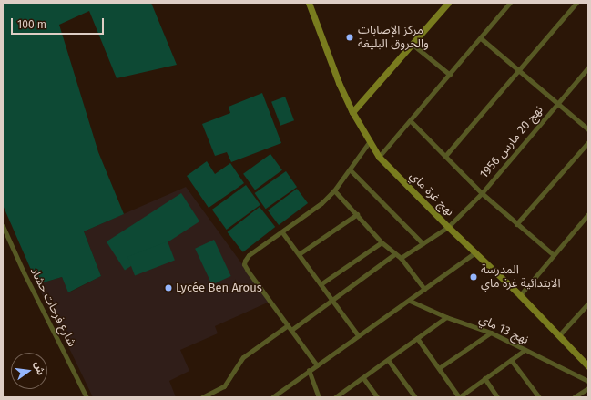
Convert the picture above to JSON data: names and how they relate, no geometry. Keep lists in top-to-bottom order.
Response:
{
  "streets": {
    "street": [
      "نهج 20 مارس 1956",
      "نهج غرة ماي",
      "شارع فرحات حشاد",
      "نهج 13 ماي"
    ]
  },
  "crossings": [
    ["نهج 20 مارس 1956", "نهج غرة ماي"]
  ],
  "places": ["مركز الإصابات والحروق البليغة", "المدرسة الابتدائية غرة ماي", "Lycée Ben Arous"],
  "scale_bar": "100 m",
  "north": "right"
}
